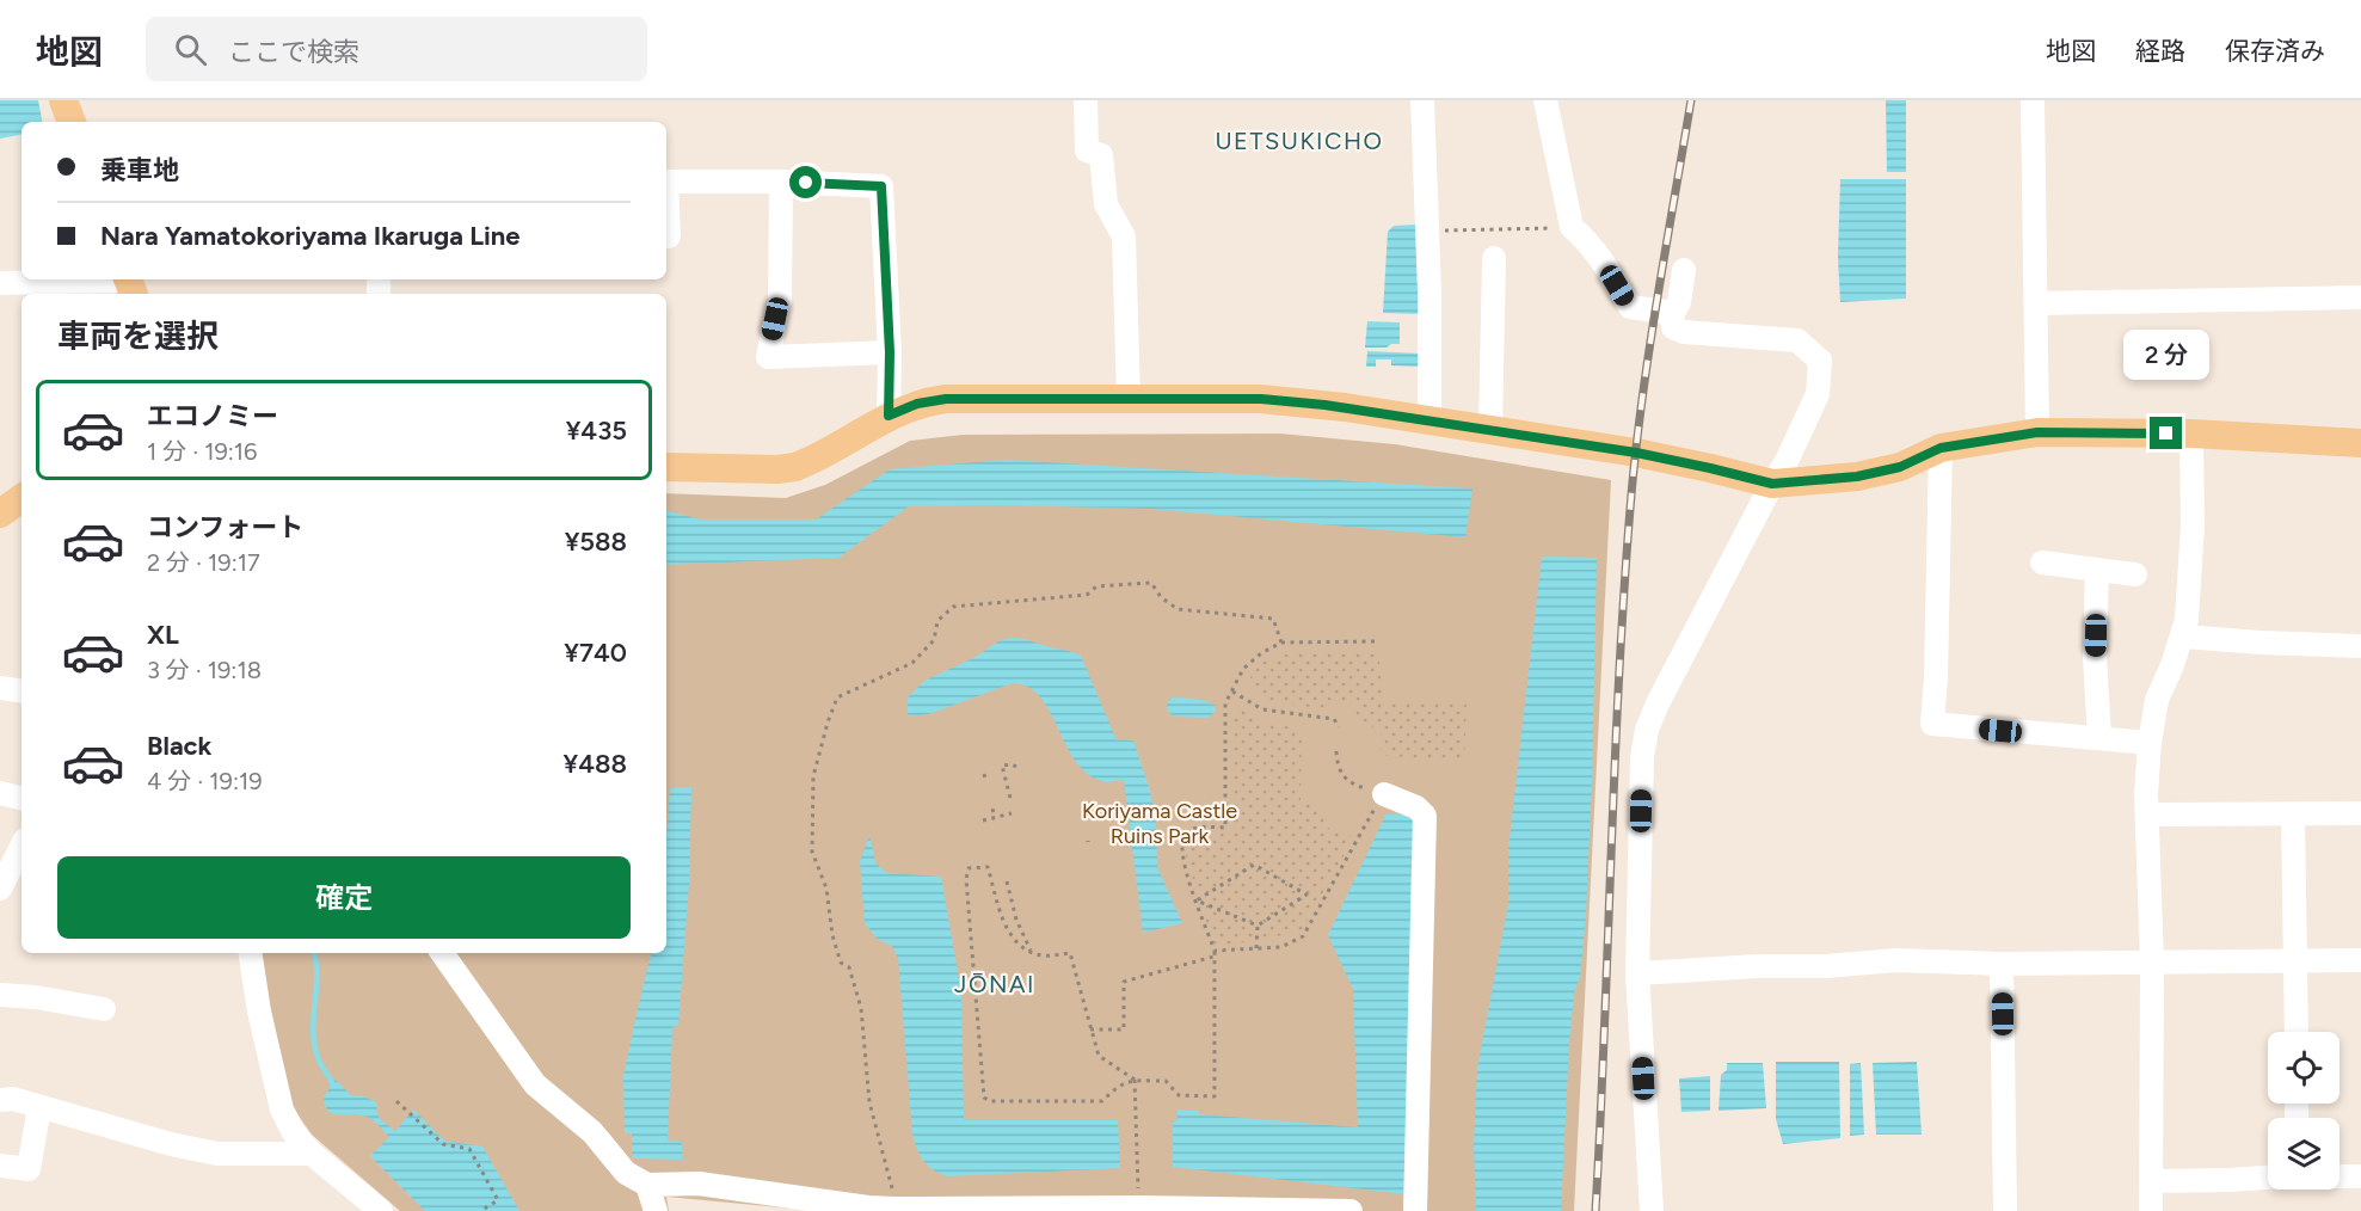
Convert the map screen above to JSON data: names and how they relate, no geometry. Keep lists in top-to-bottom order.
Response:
{
  "districts": ["UETSUKICHO", "JŌNAI"],
  "parks": ["Koriyama Castle Ruins Park"],
  "page": {
    "header": "地図",
    "search": "ここで検索",
    "nav": ["地図", "経路", "保存済み"],
    "banner": ["乗車地", "Nara Yamatokoriyama Ikaruga Line"],
    "heading": "車両を選択",
    "bubble": "2 分",
    "list": [
      {
        "name": "エコノミー",
        "note": "1 分 · 19:16",
        "value": "¥435"
      },
      {
        "name": "コンフォート",
        "note": "2 分 · 19:17",
        "value": "¥588"
      },
      {
        "name": "XL",
        "note": "3 分 · 19:18",
        "value": "¥740"
      },
      {
        "name": "Black",
        "note": "4 分 · 19:19",
        "value": "¥488"
      }
    ],
    "buttons": "確定"
  }
}
